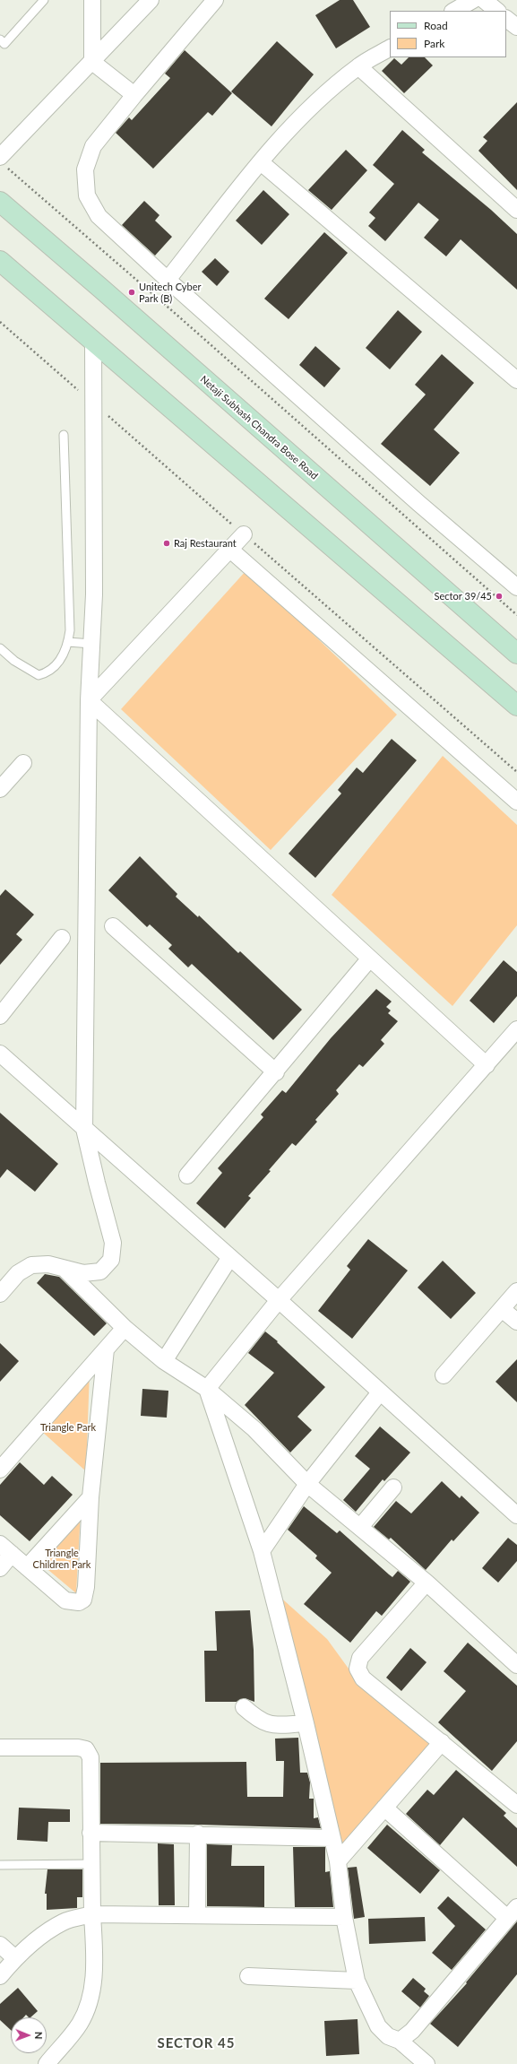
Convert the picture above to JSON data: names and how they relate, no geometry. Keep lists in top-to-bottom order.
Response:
{
  "streets": {
    "main road": ["Netaji Subhash Chandra Bose Road"]
  },
  "districts": ["SECTOR 45"],
  "parks": ["Triangle Park", "Triangle Children Park"],
  "places": ["Unitech Cyber Park (B)", "Raj Restaurant", "Sector 39/45"],
  "legend": ["Road", "Park"],
  "north": "right"
}
